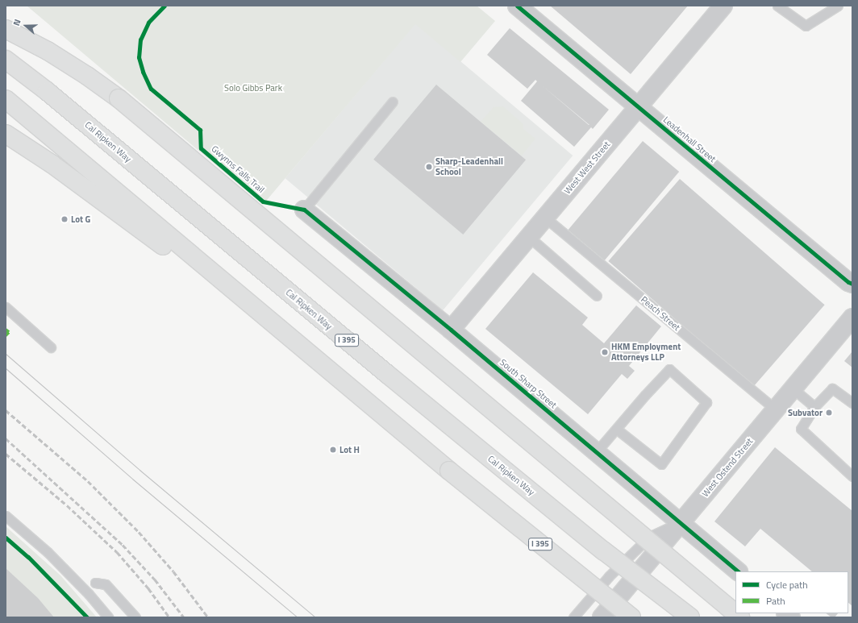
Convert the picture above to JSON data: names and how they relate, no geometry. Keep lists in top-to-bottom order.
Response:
{
  "streets": {
    "highway": ["Cal Ripken Way", "I 395"],
    "street": [
      "Leadenhall Street",
      "West West Street",
      "South Sharp Street",
      "West Ostend Street"
    ],
    "lane": ["Peach Street"],
    "cycle path": ["Gwynns Falls Trail"]
  },
  "crossings": [
    ["Leadenhall Street", "West West Street"],
    ["West West Street", "Peach Street"],
    ["West West Street", "South Sharp Street"],
    ["Peach Street", "West Ostend Street"],
    ["South Sharp Street", "West Ostend Street"]
  ],
  "parks": ["Solo Gibbs Park"],
  "places": [
    "Sharp-Leadenhall School",
    "Lot G",
    "HKM Employment Attorneys LLP",
    "Subvator",
    "Lot H"
  ],
  "legend": ["Cycle path", "Path"],
  "north": "left"
}
